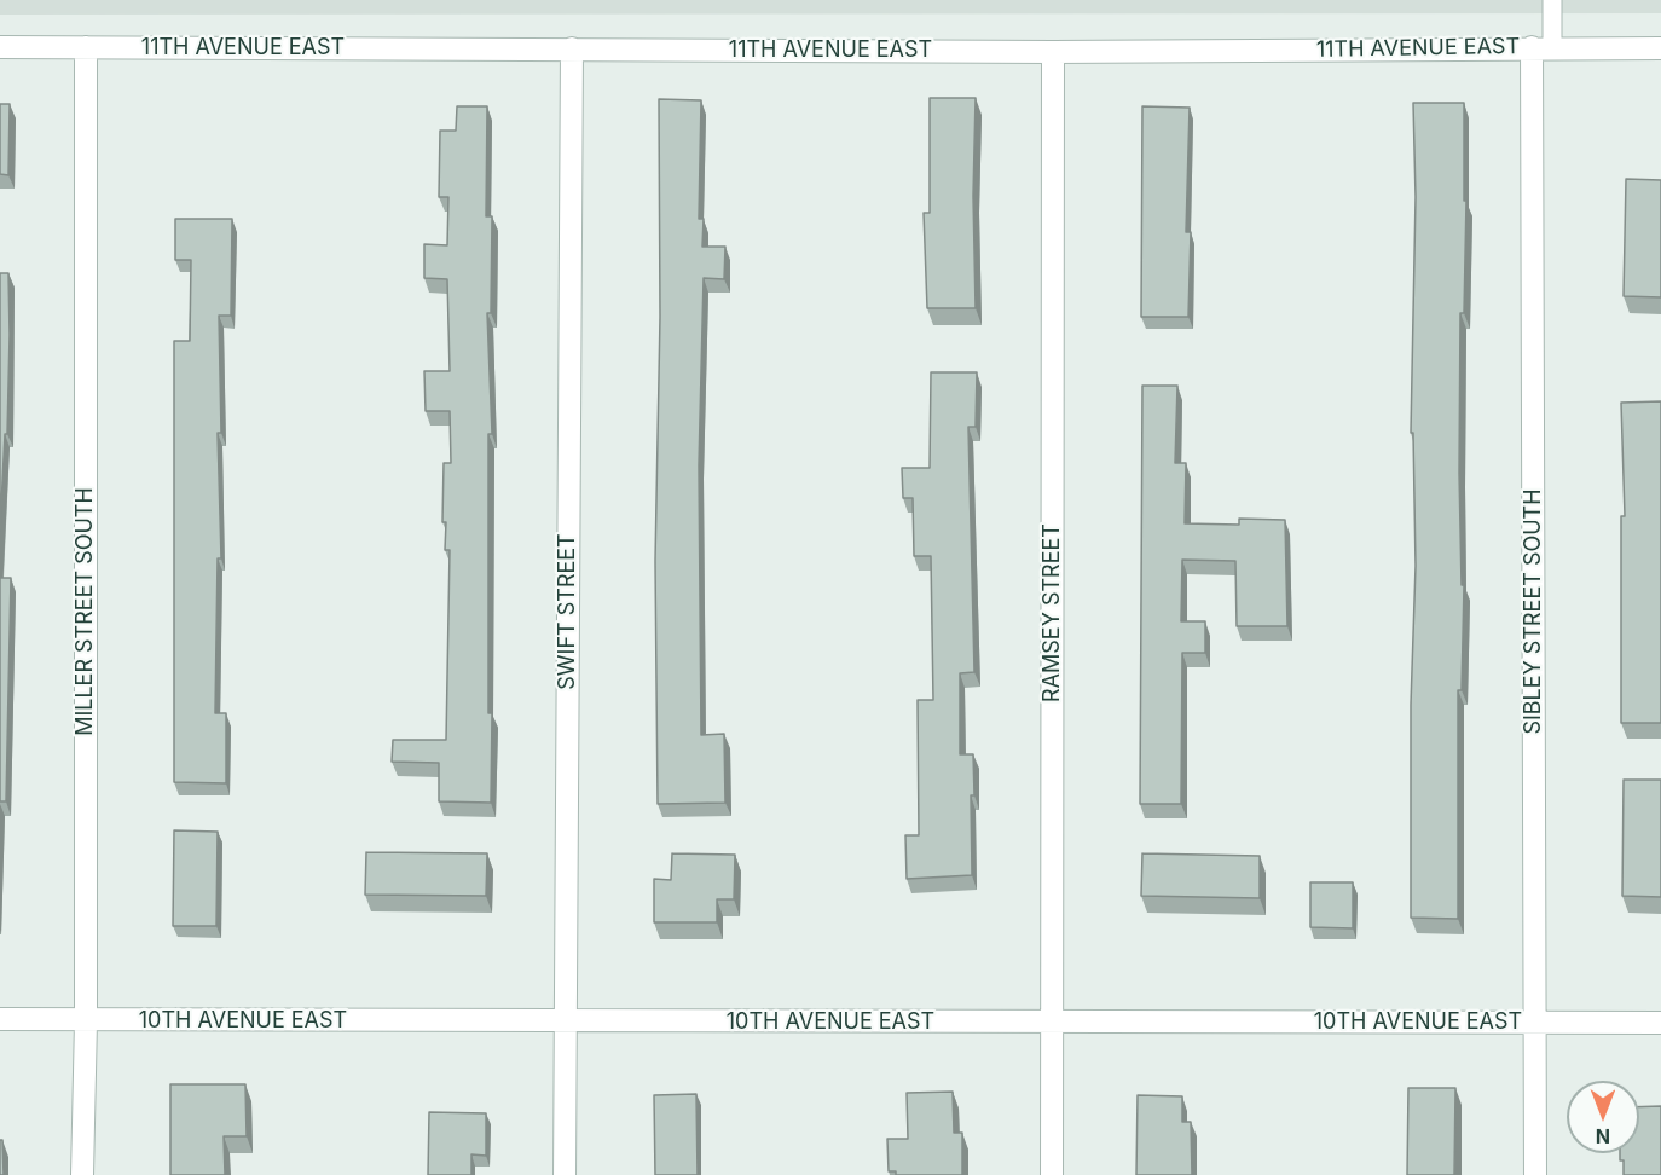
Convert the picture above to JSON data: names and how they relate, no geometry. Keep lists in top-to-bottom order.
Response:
{
  "streets": {
    "street": [
      "11TH AVENUE EAST",
      "MILLER STREET SOUTH",
      "SWIFT STREET",
      "SIBLEY STREET SOUTH",
      "RAMSEY STREET",
      "10TH AVENUE EAST"
    ]
  },
  "crossings": [
    ["11TH AVENUE EAST", "MILLER STREET SOUTH"],
    ["11TH AVENUE EAST", "SWIFT STREET"],
    ["11TH AVENUE EAST", "SIBLEY STREET SOUTH"],
    ["11TH AVENUE EAST", "RAMSEY STREET"],
    ["MILLER STREET SOUTH", "10TH AVENUE EAST"],
    ["SWIFT STREET", "10TH AVENUE EAST"],
    ["SIBLEY STREET SOUTH", "10TH AVENUE EAST"],
    ["RAMSEY STREET", "10TH AVENUE EAST"]
  ],
  "north": "bottom"
}
